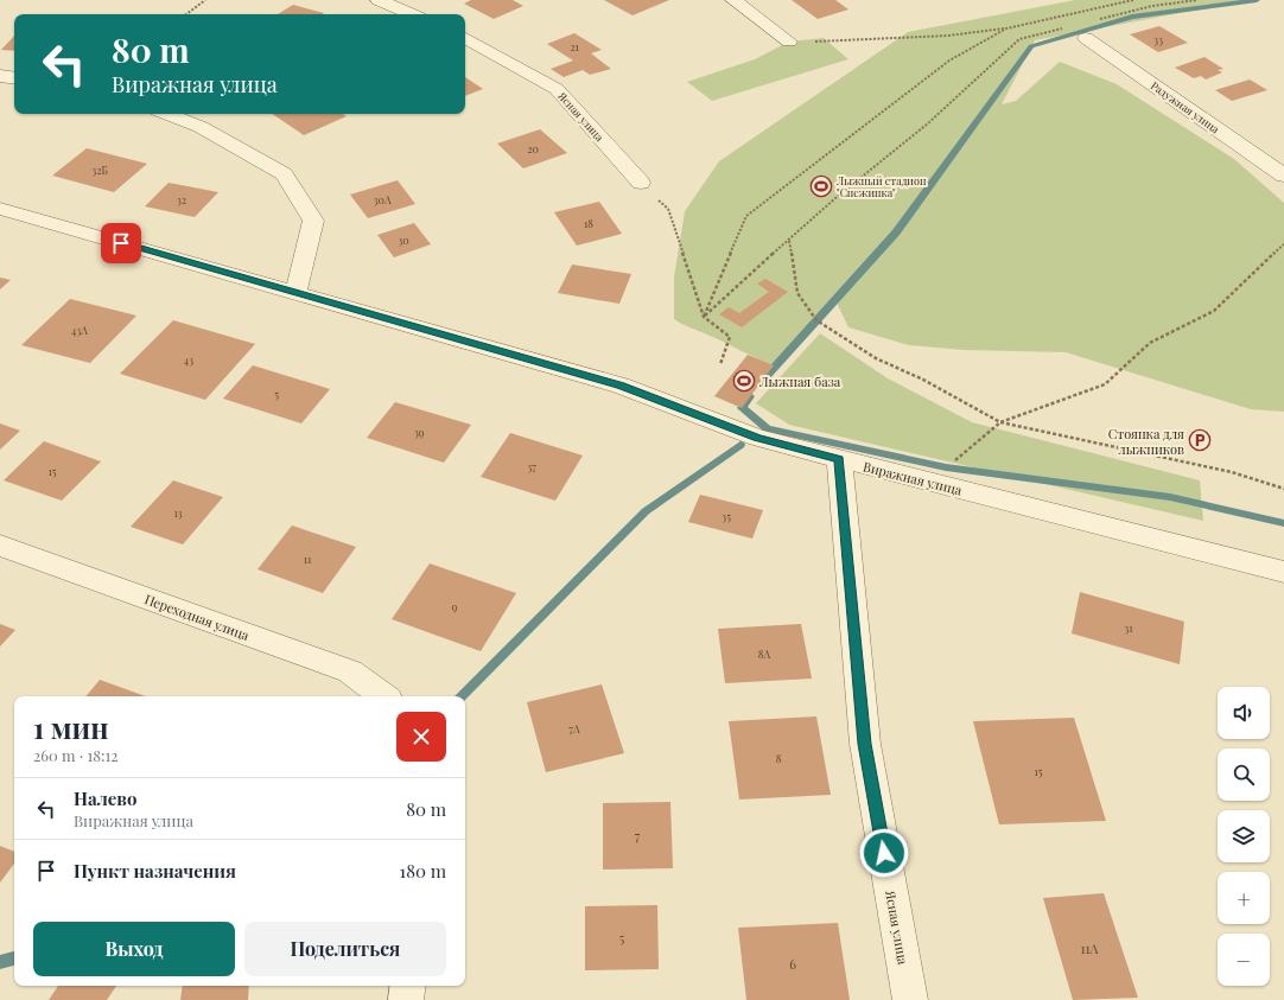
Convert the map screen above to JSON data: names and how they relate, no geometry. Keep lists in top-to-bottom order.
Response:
{
  "streets": {
    "street": [
      "Радужная улица",
      "Ясная улица",
      "Виражная улица",
      "Переходная улица"
    ]
  },
  "crossings": [
    ["Ясная улица", "Виражная улица"]
  ],
  "places": {
    "sports": ["Лыжный стадион \"Снежинка\"", "Лыжная база"],
    "parking": ["Стоянка для лыжников"]
  },
  "house_numbers": [
    "33",
    "21",
    "20",
    "32Б",
    "32",
    "30А",
    "18",
    "30",
    "43А",
    "43",
    "5",
    "39",
    "37",
    "15",
    "13",
    "35",
    "11",
    "9",
    "31",
    "8А",
    "7А",
    "8",
    "15",
    "7",
    "5",
    "11А",
    "6"
  ],
  "page": {
    "turn": ["80 m", "Виражная улица"],
    "map_buttons": ["+", "−"],
    "heading": ["1 мин", "260 m · 18:12"],
    "list": [
      {
        "name": "Налево",
        "note": "Виражная улица",
        "value": "80 m"
      },
      {
        "name": "Пункт назначения",
        "value": "180 m"
      }
    ],
    "buttons": ["Выход", "Поделиться"]
  }
}
